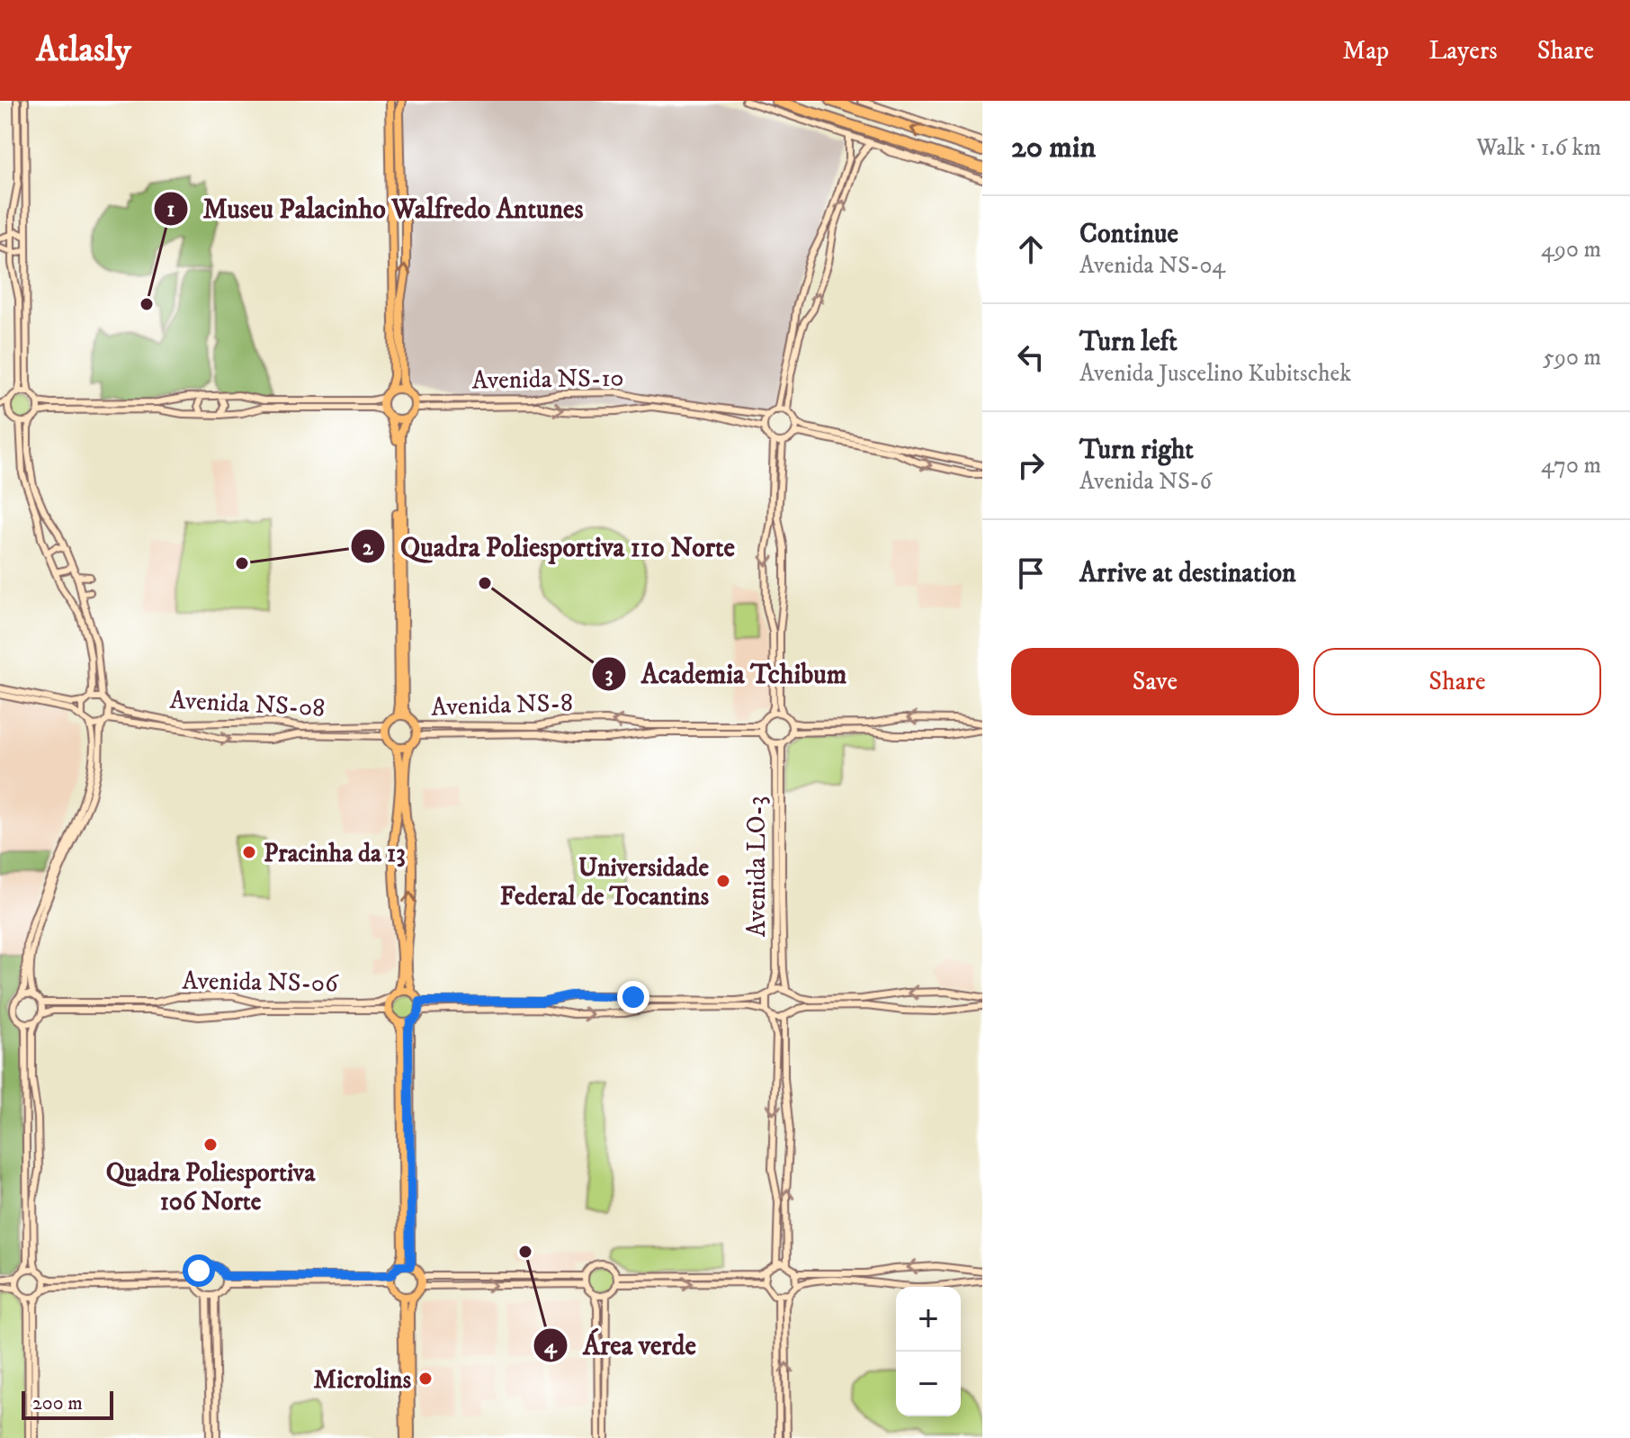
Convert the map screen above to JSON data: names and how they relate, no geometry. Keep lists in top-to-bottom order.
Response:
{
  "streets": {
    "street": [
      "Avenida NS-10",
      "Avenida NS-08",
      "Avenida NS-8",
      "Avenida LO-3",
      "Avenida NS-06"
    ]
  },
  "crossings": [
    ["Avenida NS-08", "Avenida NS-8"],
    ["Avenida NS-8", "Avenida LO-3"]
  ],
  "places": [
    "Museu Palacinho Walfredo Antunes",
    "Quadra Poliesportiva 110 Norte",
    "Academia Tchibum",
    "Pracinha da 13",
    "Universidade Federal de Tocantins",
    "Quadra Poliesportiva 106 Norte",
    "Área verde",
    "Microlins"
  ],
  "scale_bar": "200 m",
  "page": {
    "header": "Atlasly",
    "nav": ["Map", "Layers", "Share"],
    "heading": ["20 min", "Walk · 1.6 km"],
    "list": [
      ["Continue", "Avenida NS-04", "490 m"],
      ["Turn left", "Avenida Juscelino Kubitschek", "590 m"],
      ["Turn right", "Avenida NS-6", "470 m"],
      "Arrive at destination"
    ],
    "buttons": ["Save", "Share"],
    "map_buttons": ["+", "−"],
    "scale": "200 m"
  }
}
